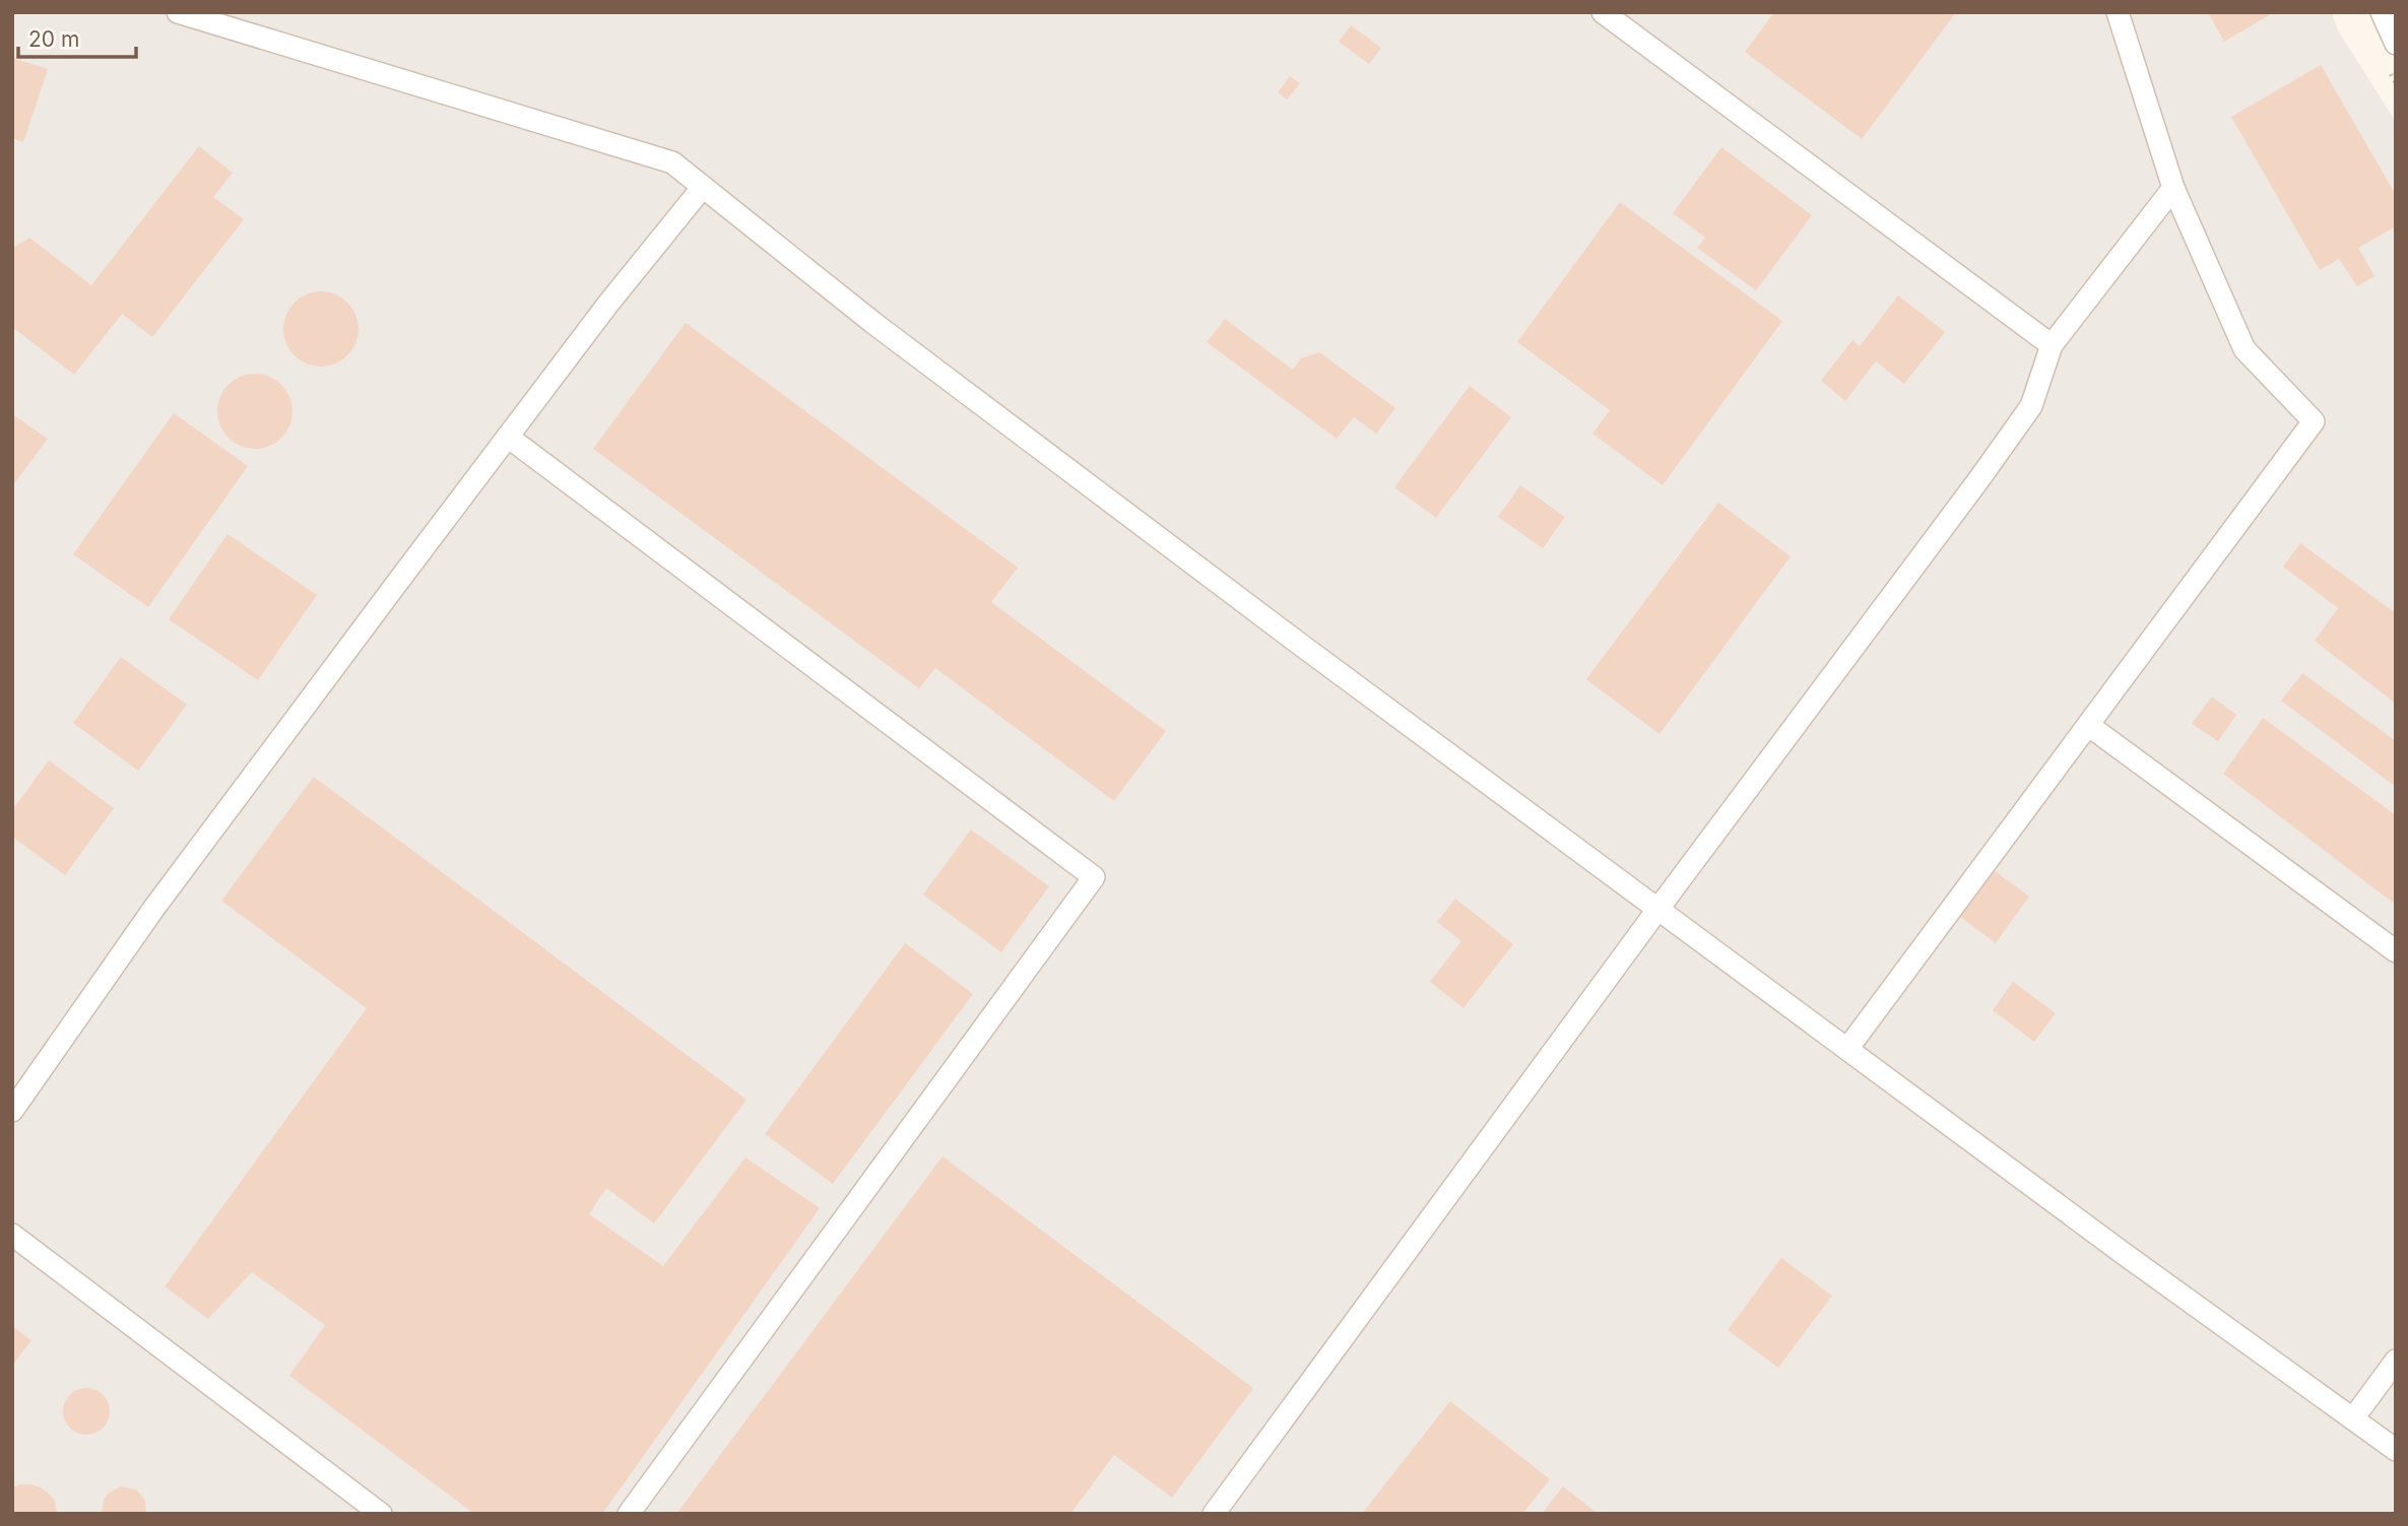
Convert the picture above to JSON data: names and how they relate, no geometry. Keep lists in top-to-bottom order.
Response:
{
  "scale_bar": "20 m"
}
